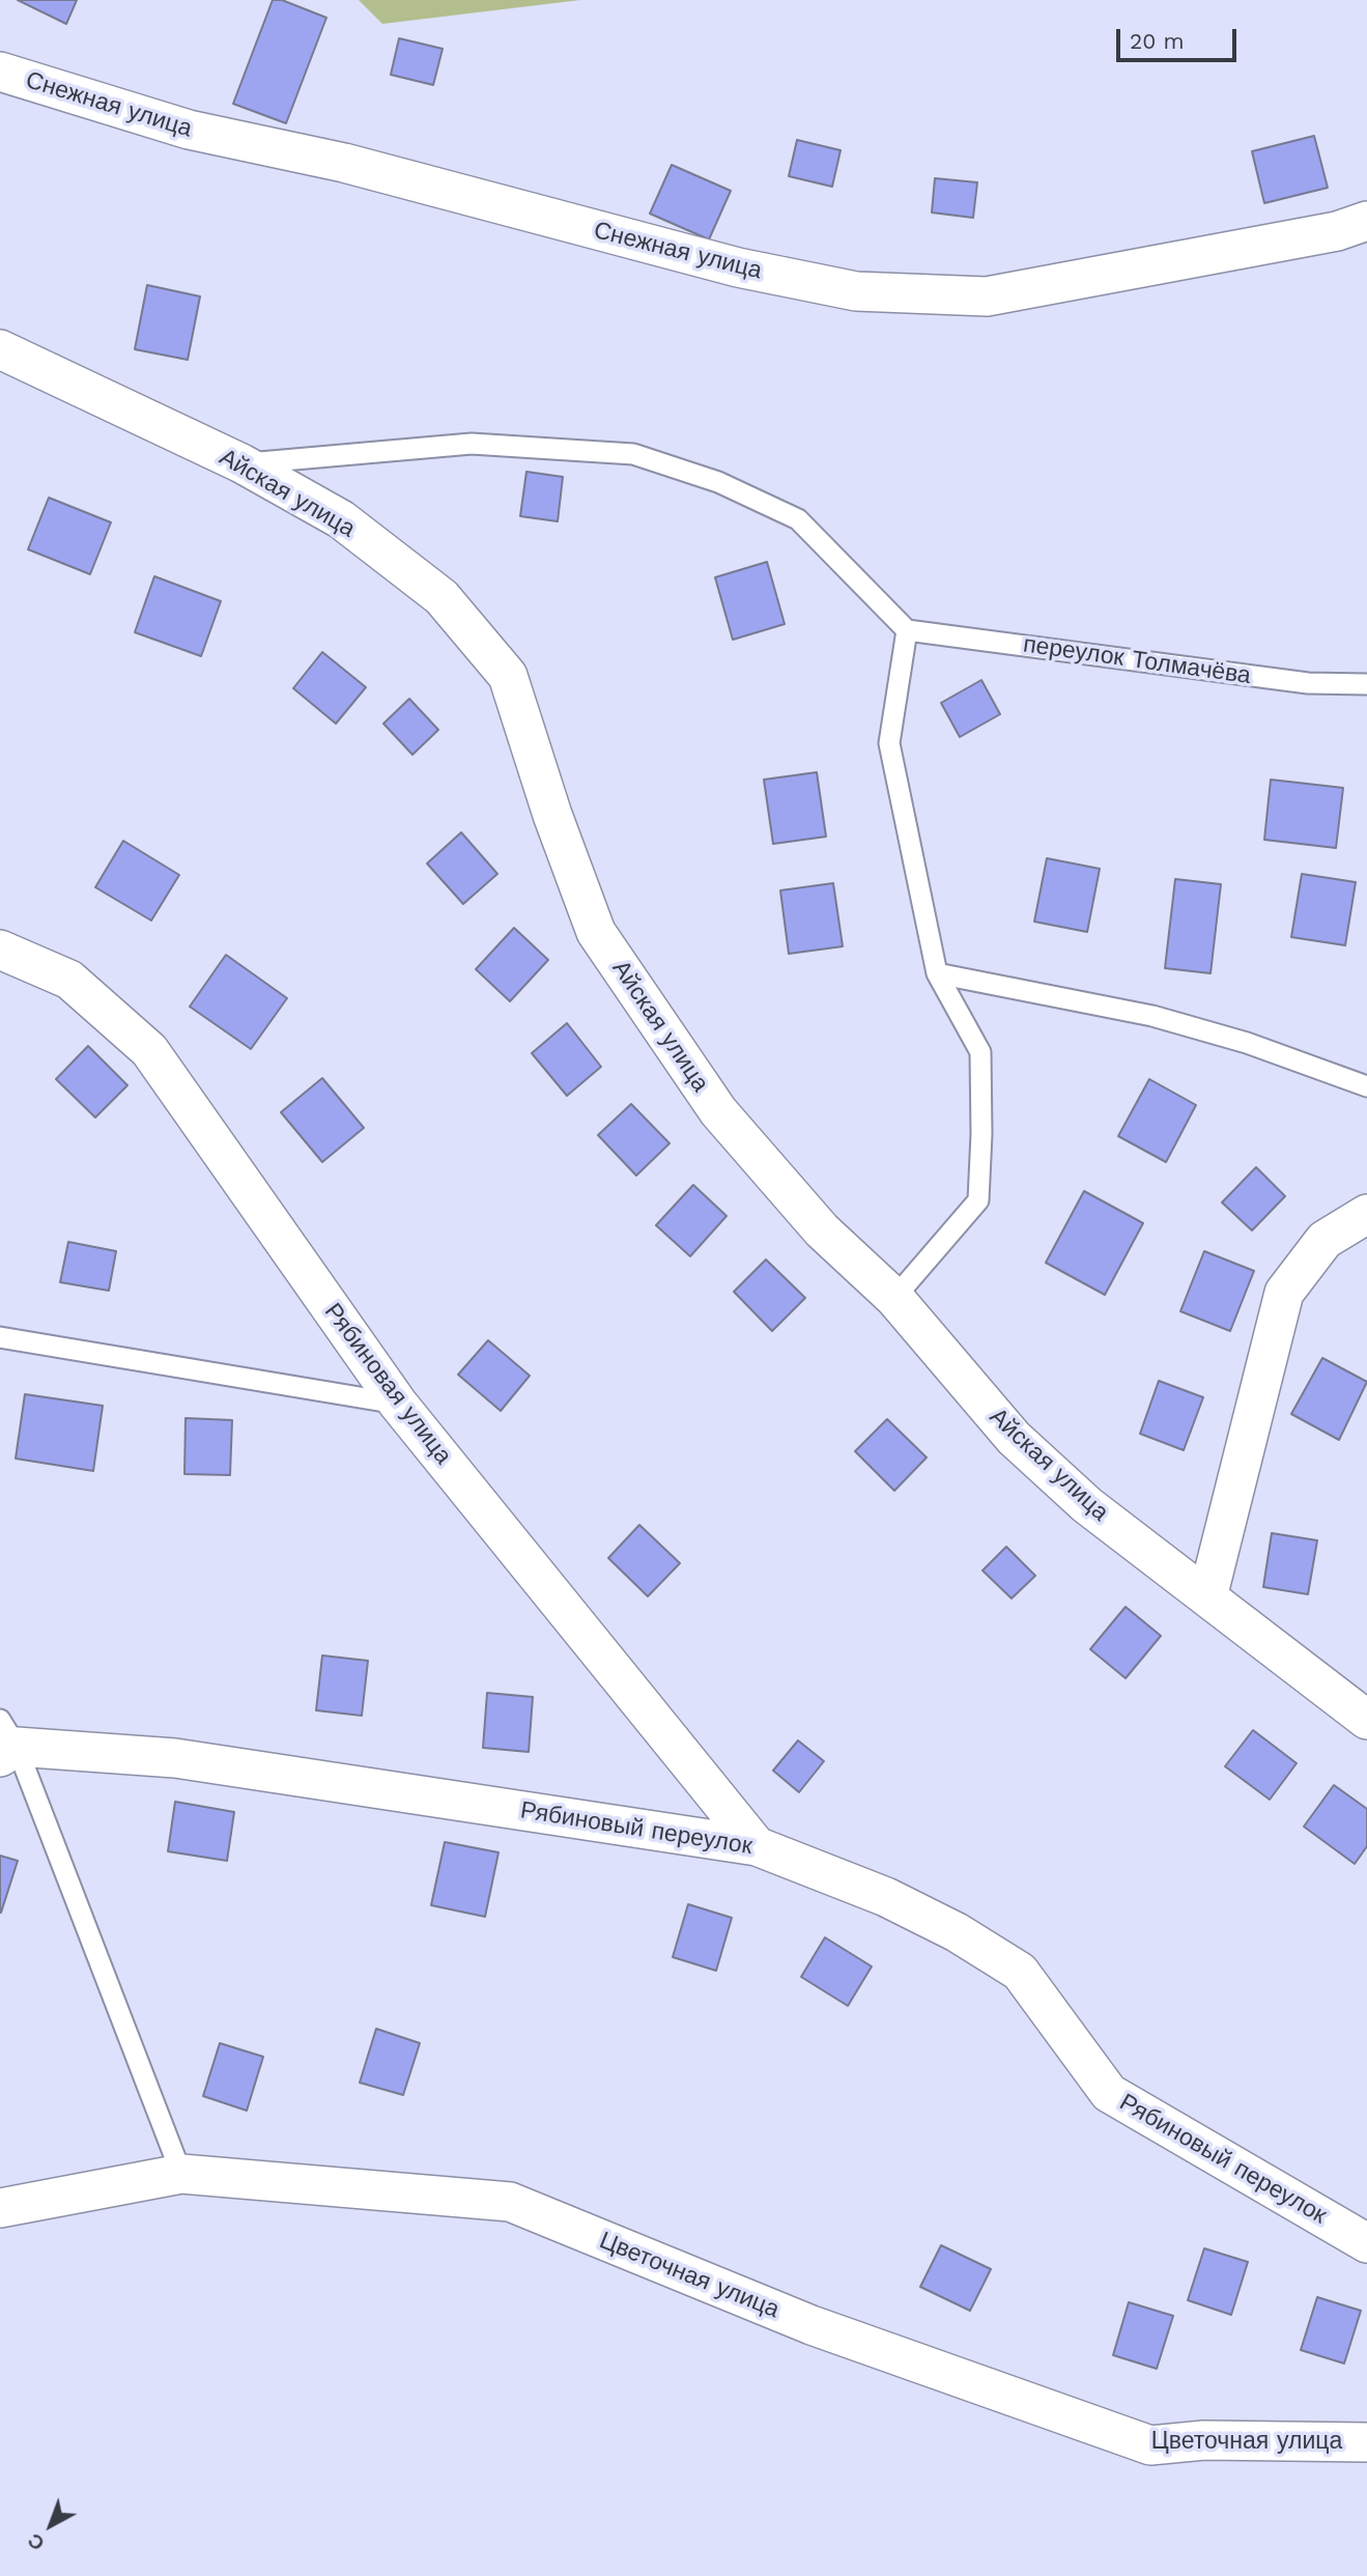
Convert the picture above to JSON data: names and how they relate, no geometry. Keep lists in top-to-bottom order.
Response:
{
  "streets": {
    "street": [
      "Снежная улица",
      "Айская улица",
      "Рябиновая улица",
      "Рябиновый переулок",
      "Цветочная улица"
    ],
    "lane": ["переулок Толмачёва"]
  },
  "crossings": [
    ["Рябиновая улица", "Рябиновый переулок"]
  ],
  "scale_bar": "20 m",
  "north": "bottom left"
}
